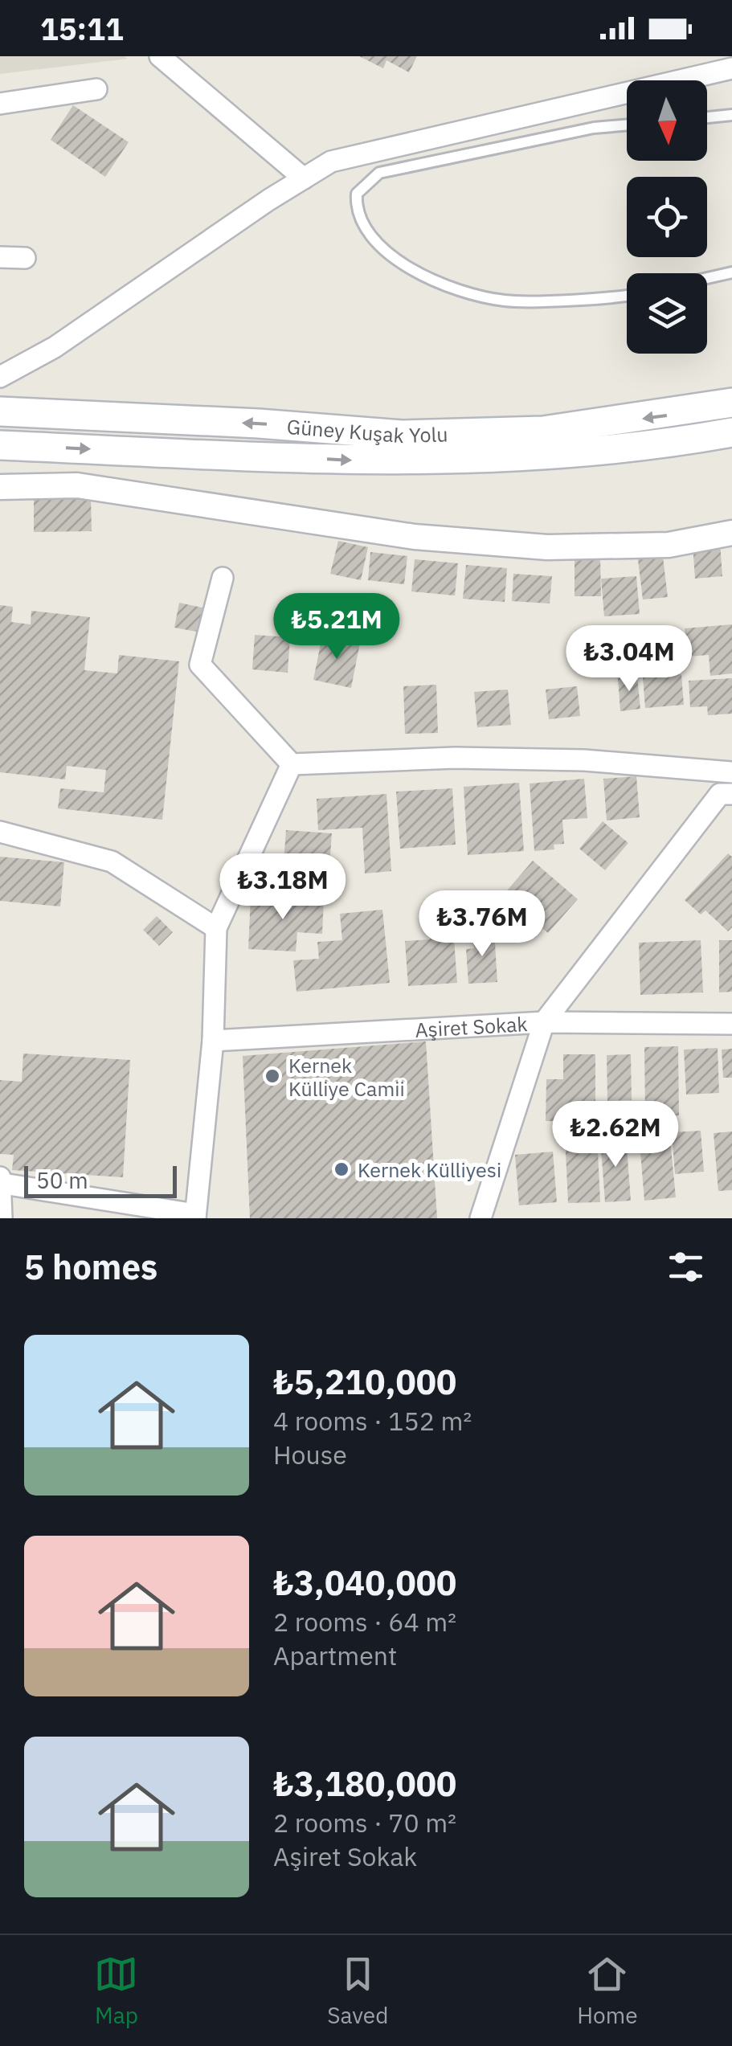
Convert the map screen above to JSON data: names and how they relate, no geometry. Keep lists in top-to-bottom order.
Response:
{
  "streets": {
    "main road": ["Güney Kuşak Yolu"],
    "street": ["Aşiret Sokak"]
  },
  "places": ["Kernek Külliye Camii", "Kernek Külliyesi"],
  "scale_bar": "50 m",
  "north": "bottom",
  "page": {
    "status": "15:11",
    "price": [
      "₺5.21M",
      "₺3.04M",
      "₺3.18M",
      "₺3.76M",
      "₺2.62M"
    ],
    "scale": "50 m",
    "heading": "5 homes",
    "list": [
      {
        "name": "₺5,210,000",
        "note": "4 rooms · 152 m² · House"
      },
      {
        "name": "₺3,040,000",
        "note": "2 rooms · 64 m² · Apartment"
      },
      {
        "name": "₺3,180,000",
        "note": "2 rooms · 70 m² · Aşiret Sokak"
      }
    ],
    "tabs": ["Map", "Saved", "Home"]
  }
}
